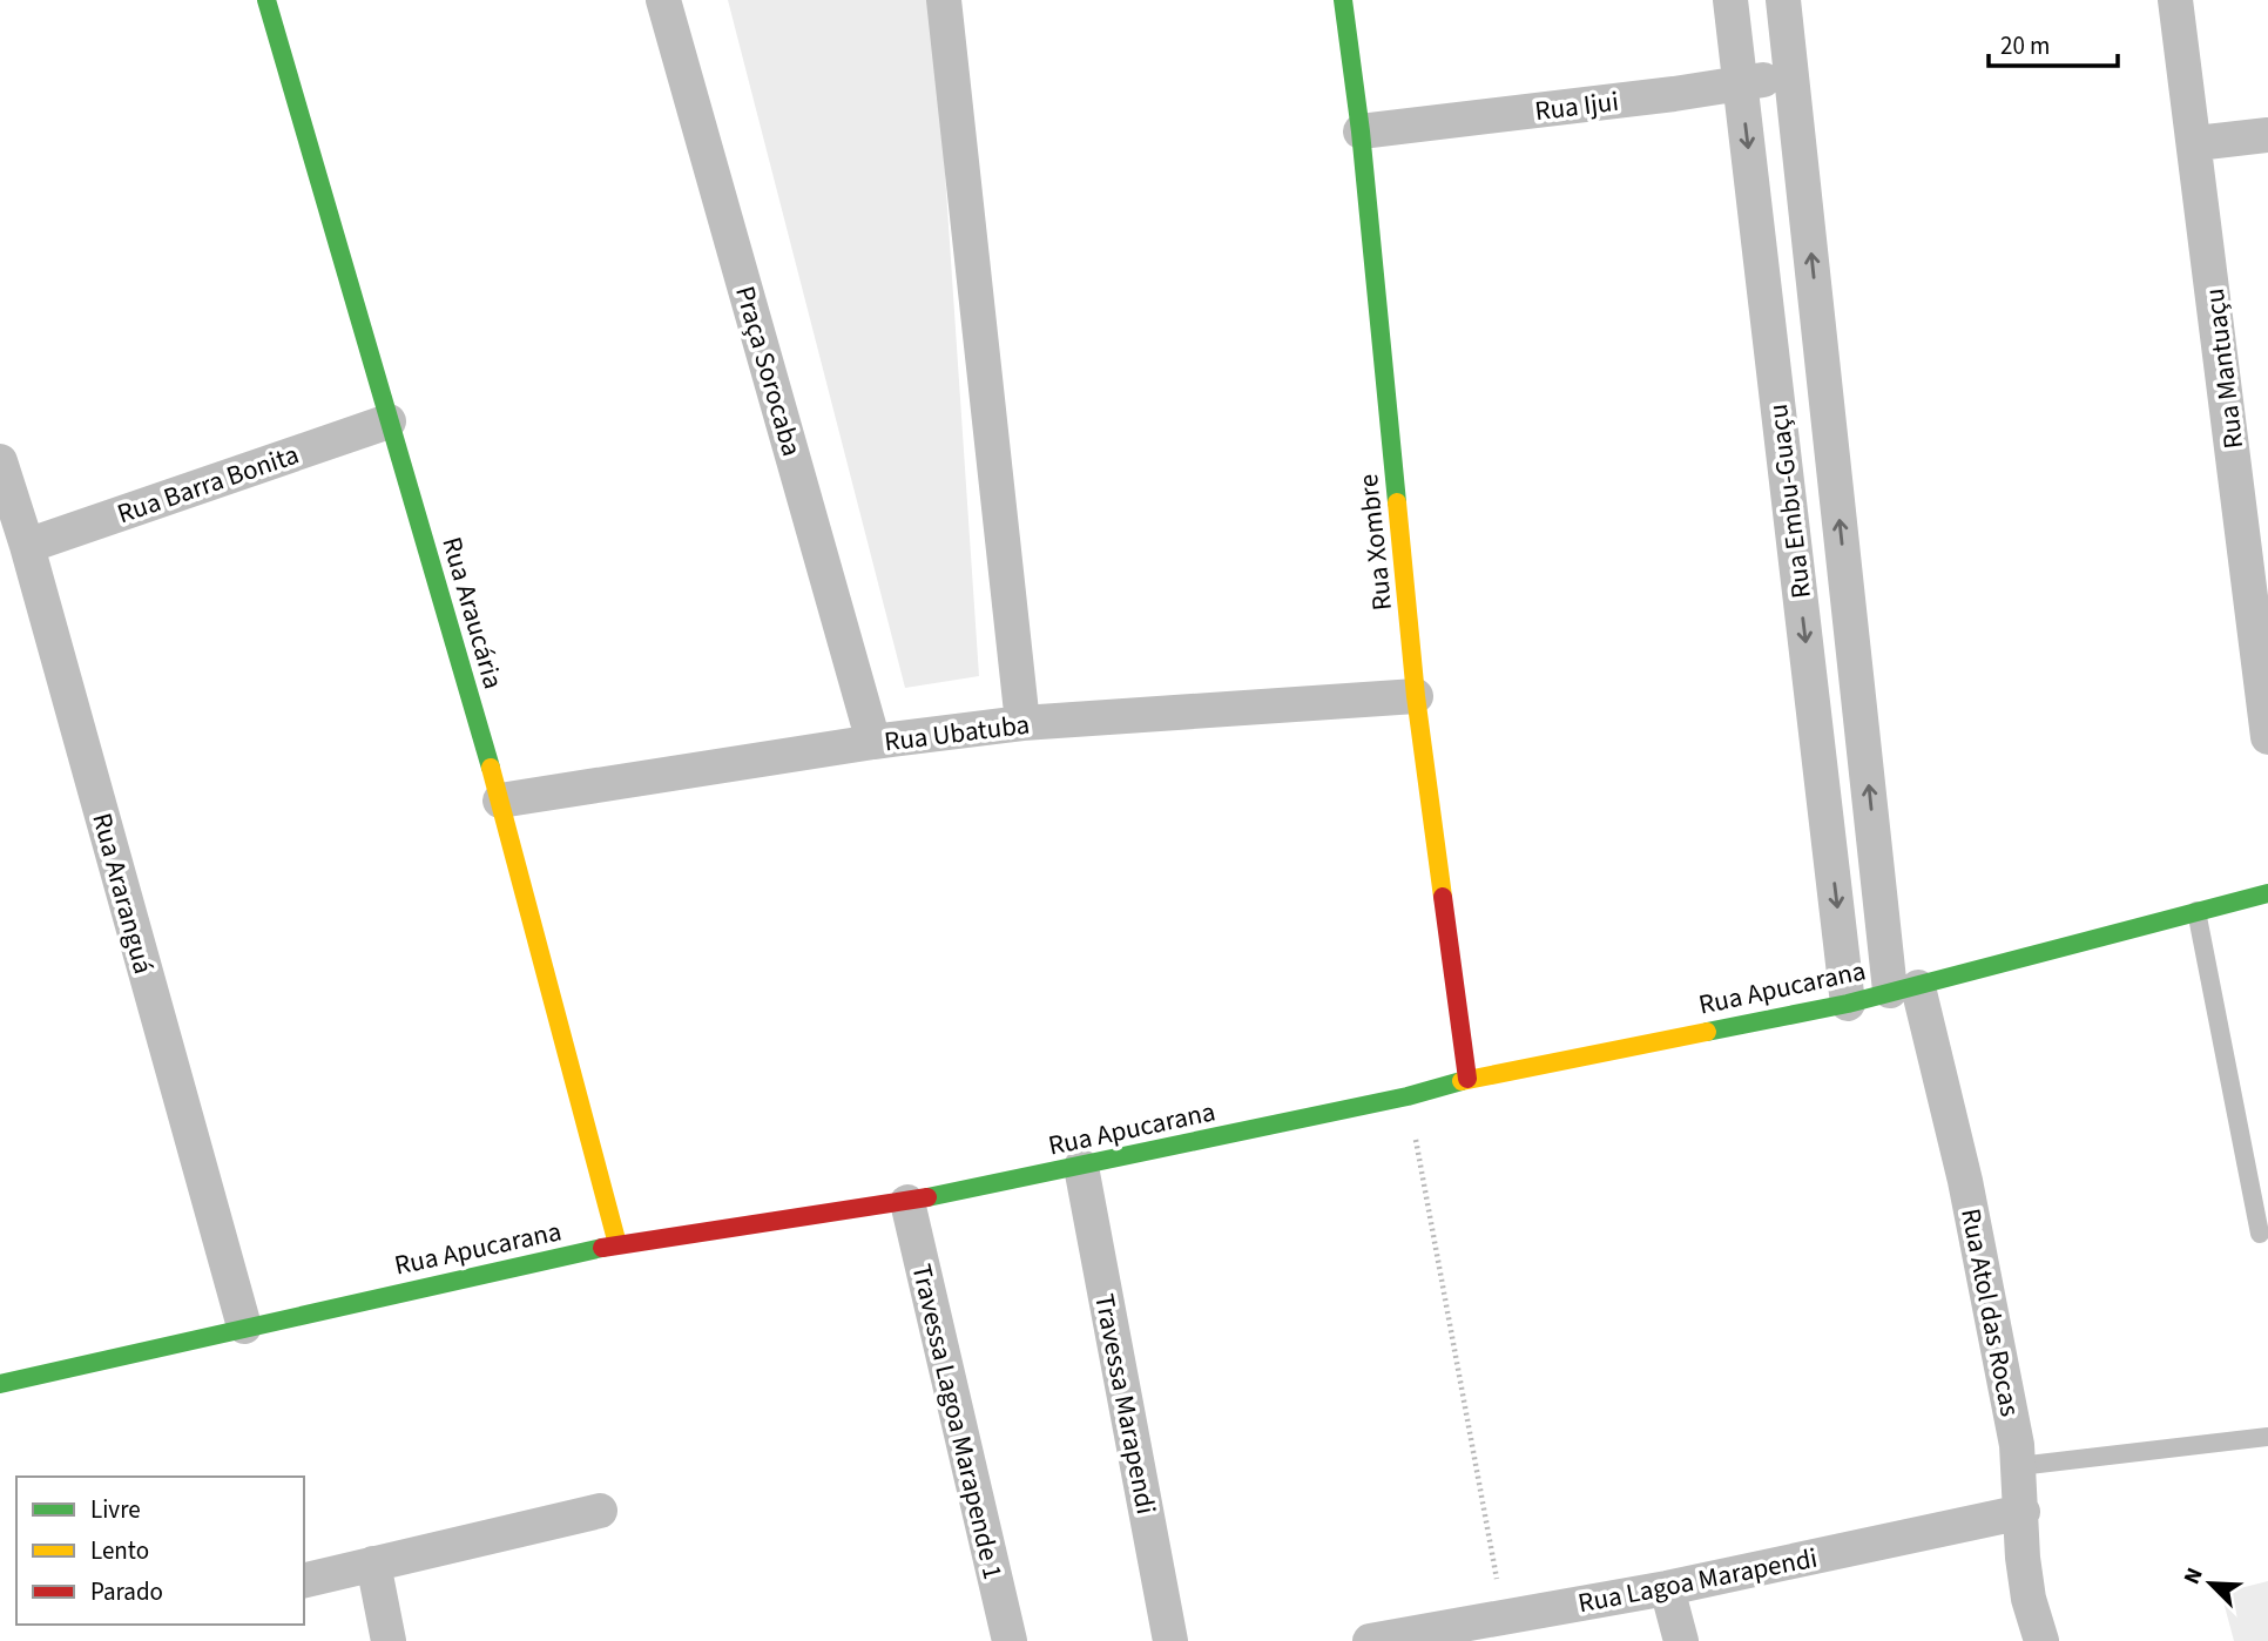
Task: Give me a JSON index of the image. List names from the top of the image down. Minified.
{"streets":{"street":["Rua Ijui","Rua Mantuaçu","Praça Sorocaba","Rua Barra Bonita","Rua Embu-Guaçu","Rua Xombre","Rua Araucária","Rua Ubatuba","Rua Araranguá","Rua Apucarana","Rua Atol das Rocas","Travessa Marapendi","Travessa Lagoa Marapende 1","Rua Lagoa Marapendi"]},"crossings":[["Rua Ijui","Rua Embu-Guaçu"],["Rua Ijui","Rua Xombre"],["Praça Sorocaba","Rua Ubatuba"],["Rua Barra Bonita","Rua Araucária"],["Rua Barra Bonita","Rua Araranguá"],["Rua Embu-Guaçu","Rua Apucarana"],["Rua Embu-Guaçu","Rua Atol das Rocas"],["Rua Xombre","Rua Ubatuba"],["Rua Xombre","Rua Apucarana"],["Rua Araucária","Rua Ubatuba"],["Rua Araucária","Rua Apucarana"],["Rua Araranguá","Rua Apucarana"],["Rua Apucarana","Rua Atol das Rocas"],["Rua Apucarana","Travessa Marapendi"],["Rua Apucarana","Travessa Lagoa Marapende 1"],["Rua Atol das Rocas","Rua Lagoa Marapendi"]],"legend":["Livre","Lento","Parado"],"scale_bar":"20 m","north":"top left"}
